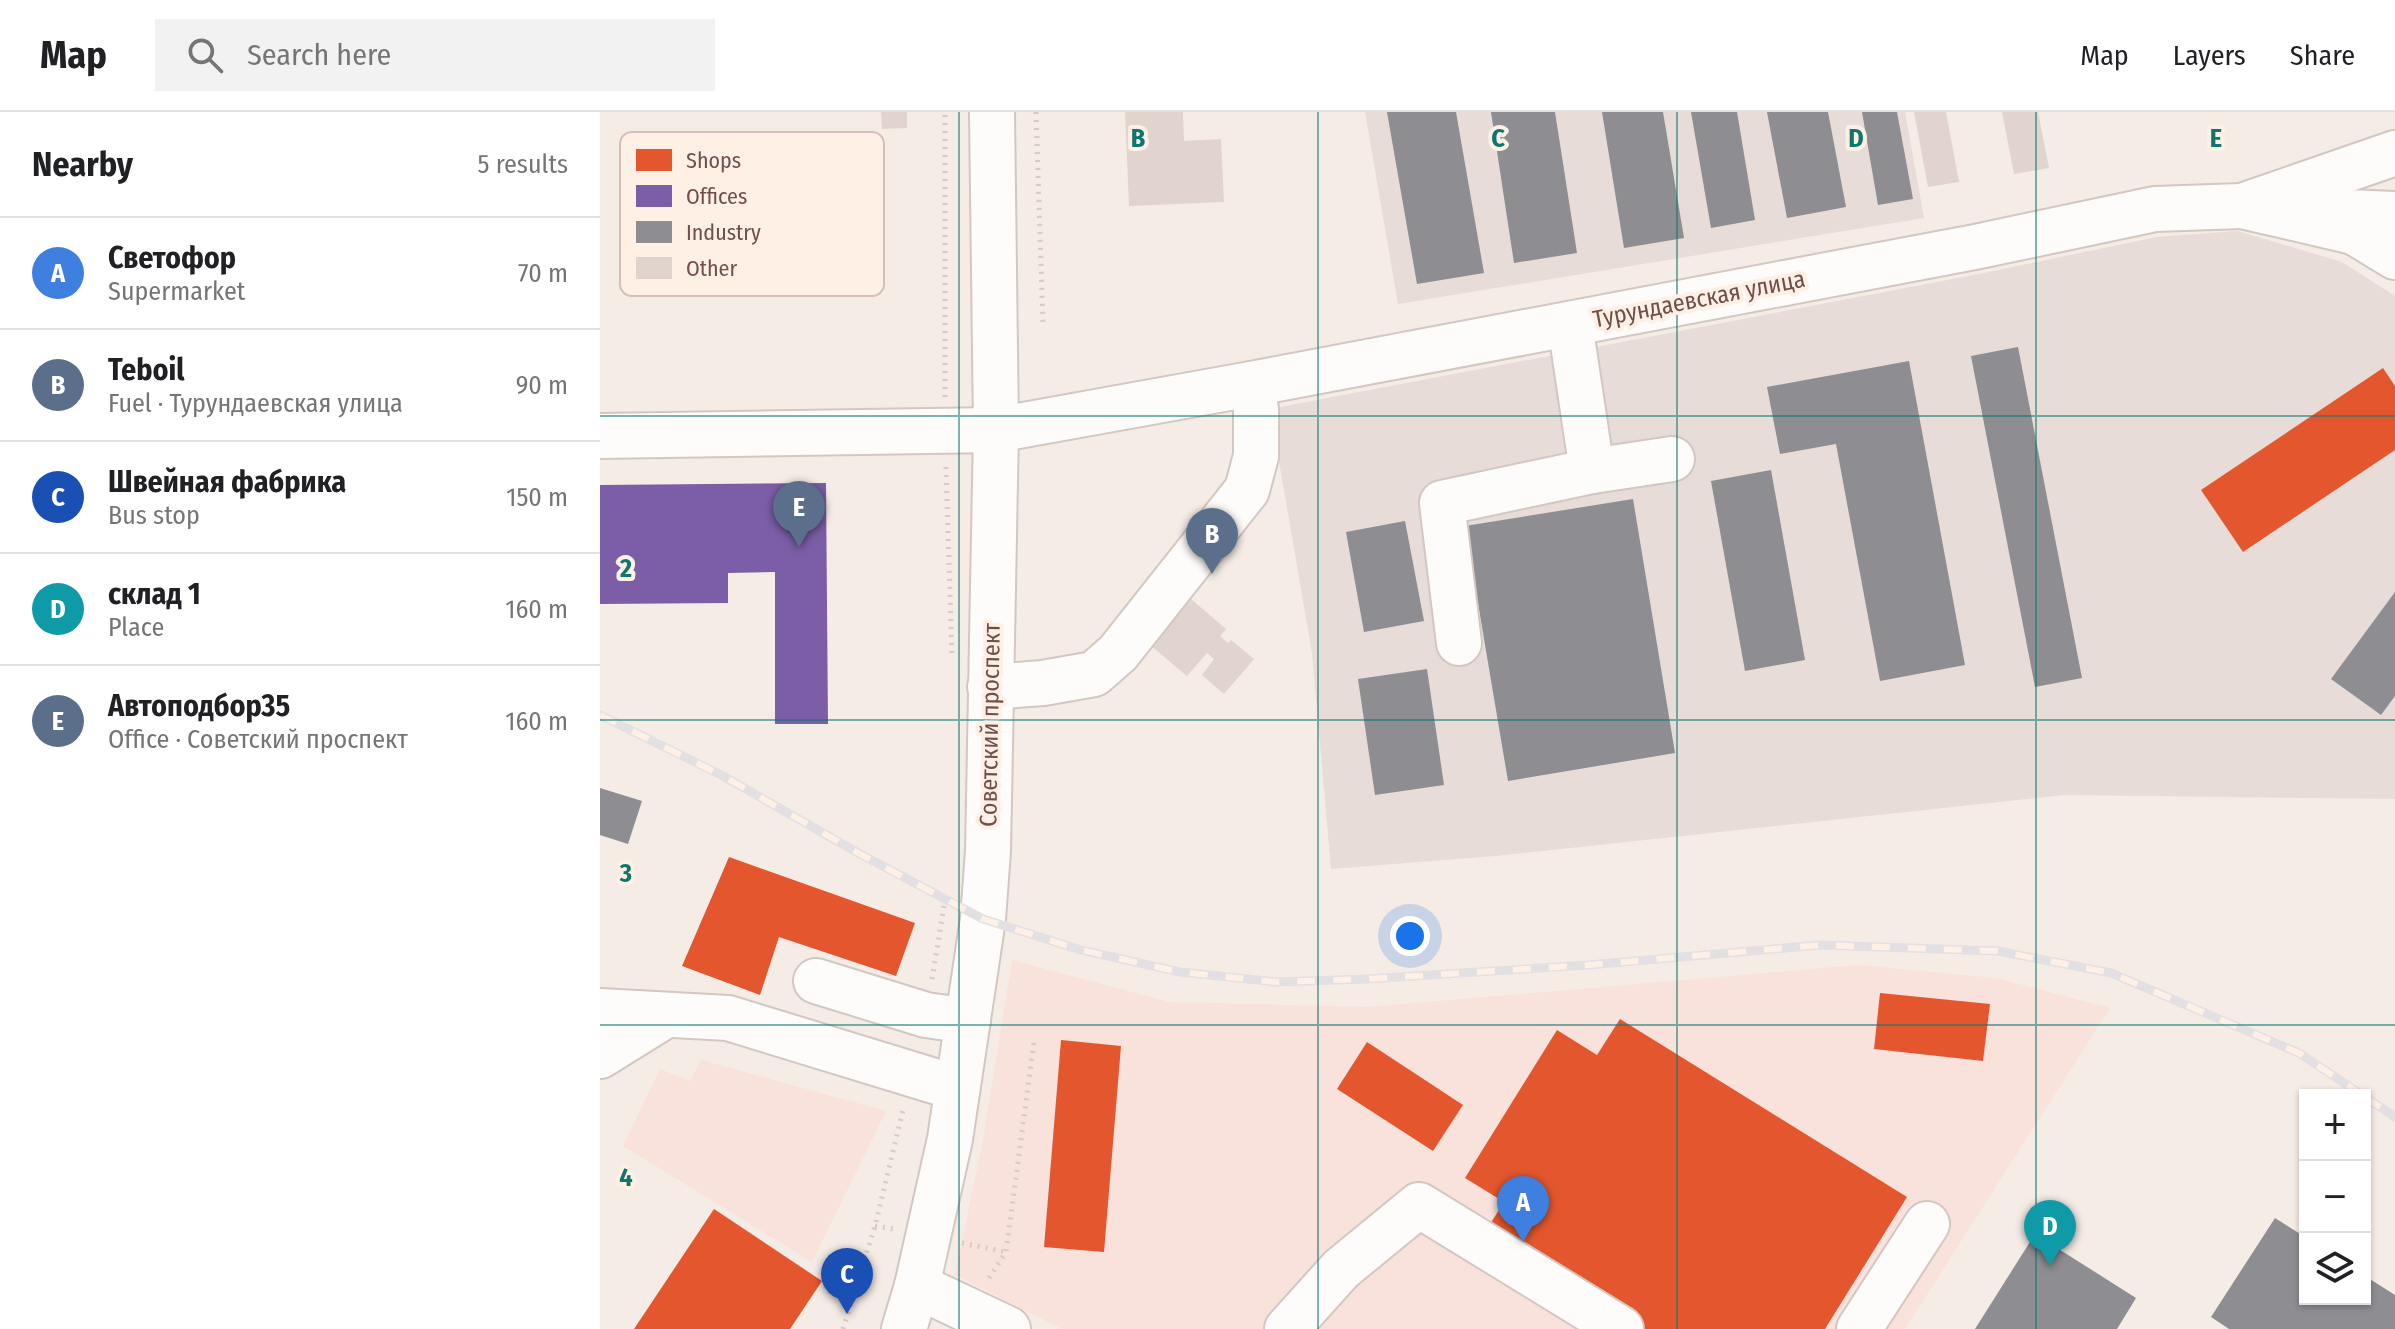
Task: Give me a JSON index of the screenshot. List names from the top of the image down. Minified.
{"streets":{"street":["Турундаевская улица","Советский проспект"]},"crossings":[["Турундаевская улица","Советский проспект"]],"legend":["Shops","Offices","Industry","Other"],"page":{"header":"Map","search":"Search here","nav":["Map","Layers","Share"],"heading":["Nearby","5 results"],"list":[{"mark":"A","name":"Светофор","note":"Supermarket","value":"70 m"},{"mark":"B","name":"Teboil","note":"Fuel · Турундаевская улица","value":"90 m"},{"mark":"C","name":"Швейная фабрика","note":"Bus stop","value":"150 m"},{"mark":"D","name":"склад 1","note":"Place","value":"160 m"},{"mark":"E","name":"Автоподбор35","note":"Office · Советский проспект","value":"160 m"}],"pins":["E","B","A","D","C"],"map_buttons":["+","−"]},"grid":{"columns":["B","C","D","E"],"rows":["2","3","4"]}}
